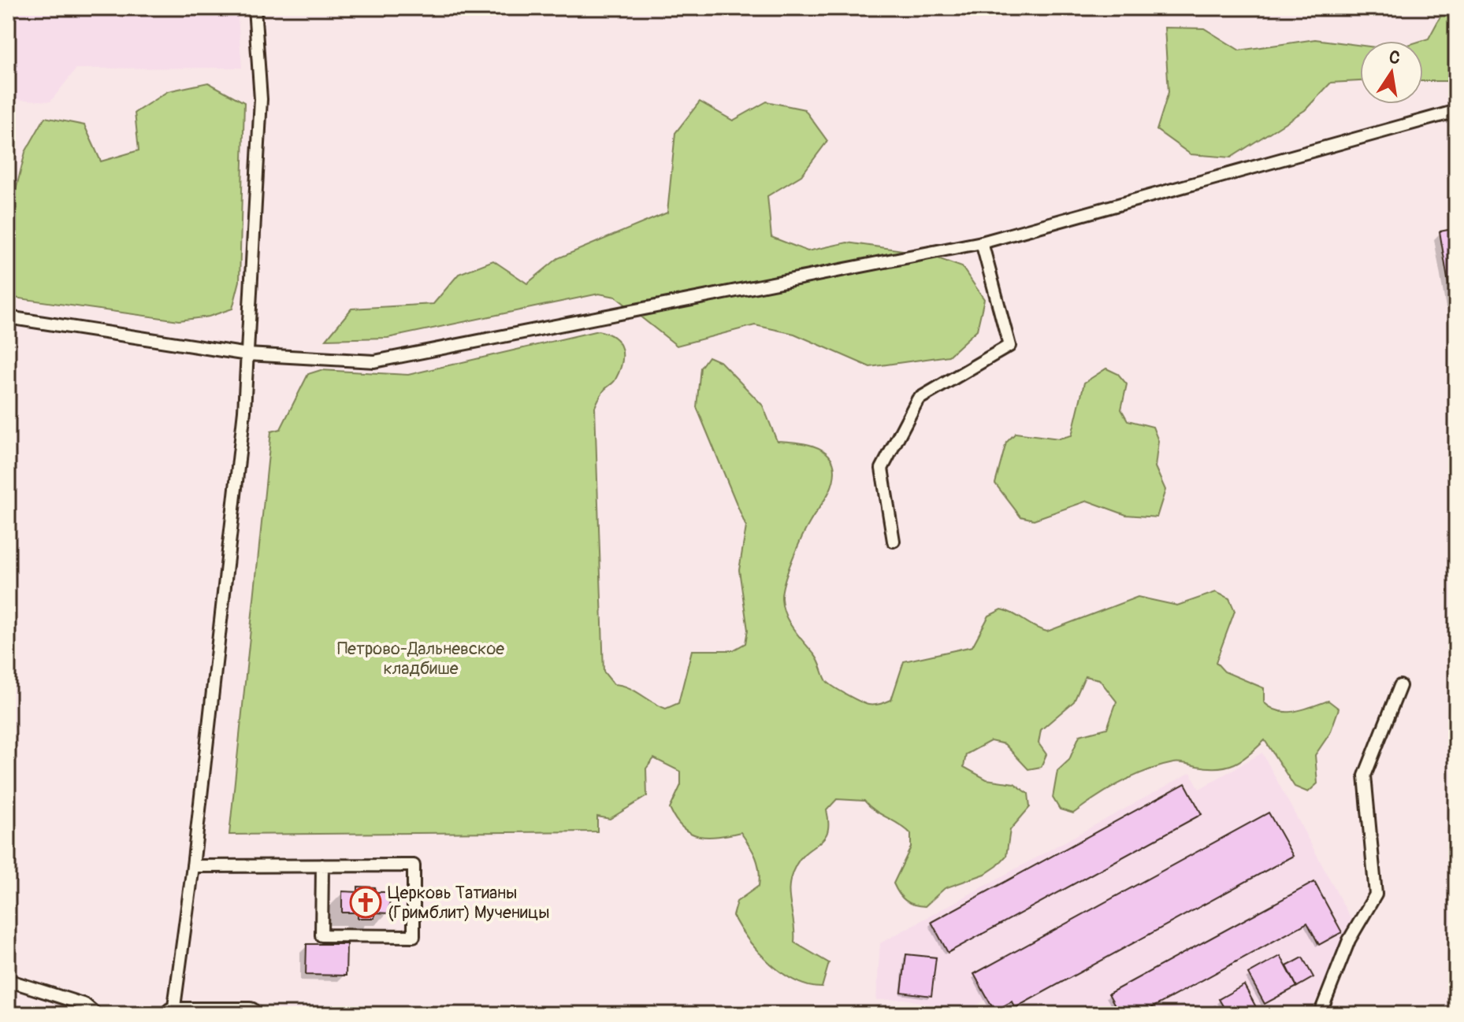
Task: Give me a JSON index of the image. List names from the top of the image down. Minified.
{"parks":["Петрово-Дальневское кладбише"],"places":{"church":["Церковь Татианы (Гримблит) Мученицы"]},"north":"top"}
